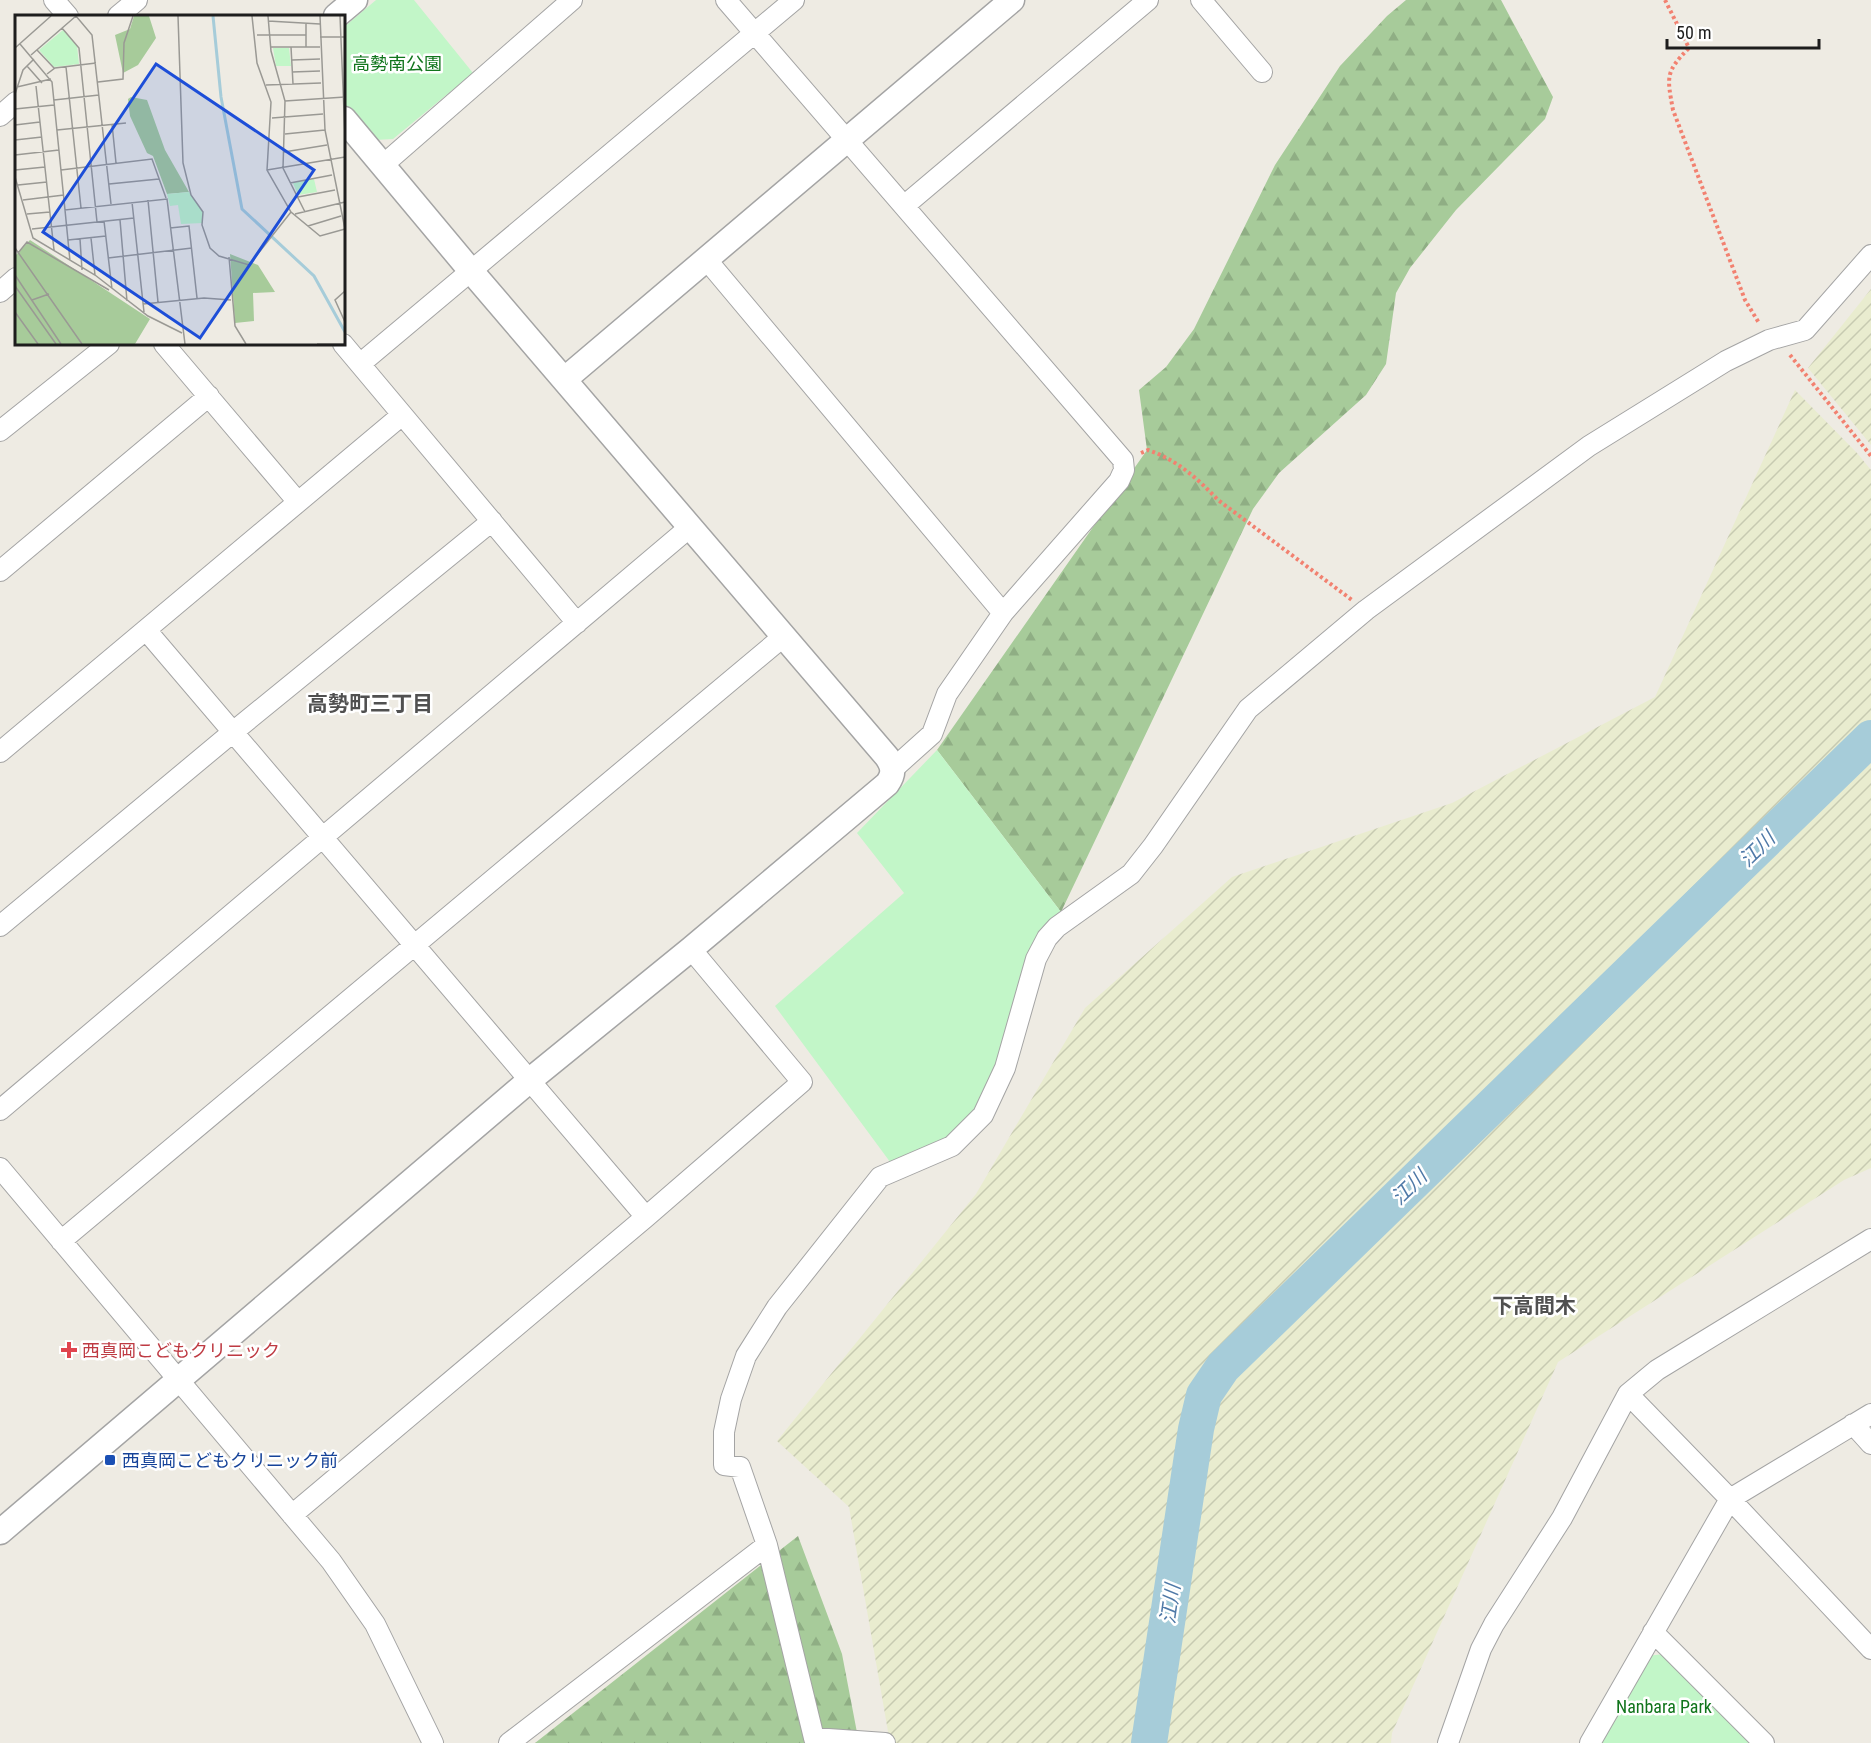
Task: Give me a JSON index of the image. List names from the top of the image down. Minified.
{"districts":["高勢町三丁目","下高間木"],"water":["江川"],"parks":["高勢南公園","Nanbara Park"],"places":{"health":["西真岡こどもクリニック"],"transit":["西真岡こどもクリニック前"]},"scale_bar":"50 m"}
